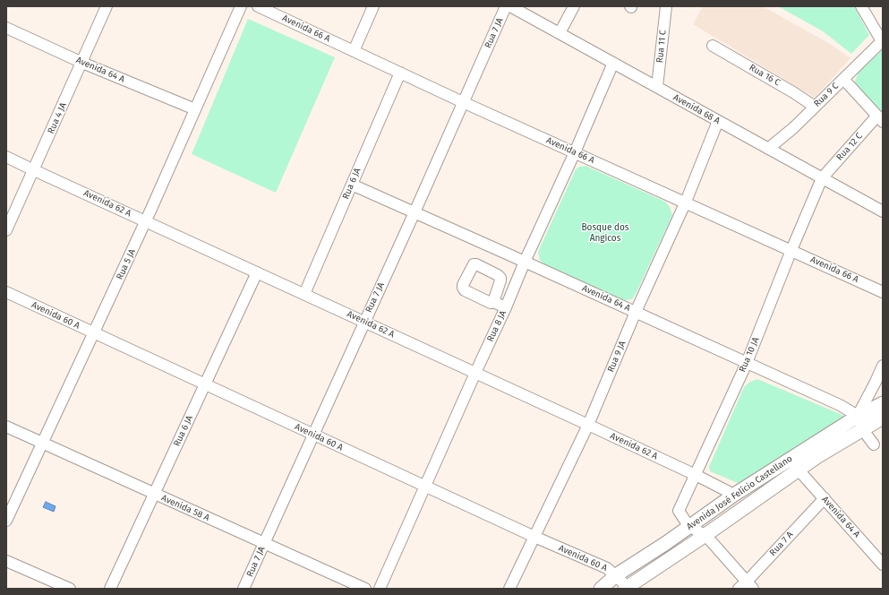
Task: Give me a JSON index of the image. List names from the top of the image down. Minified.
{"streets":{"main road":["Avenida José Felício Castellano"],"street":["Avenida 66 A","Rua 7 JA","Rua 11 C","Avenida 64 A","Rua 16 C","Rua 9 C","Avenida 68 A","Rua 4 JA","Rua 12 C","Rua 6 JA","Avenida 62 A","Rua 5 JA","Avenida 60 A","Rua 8 JA","Rua 10 JA","Rua 9 JA","Avenida 58 A","Rua 7 A"]},"crossings":[["Avenida 66 A","Rua 7 JA"],["Avenida 66 A","Rua 6 JA"],["Avenida 66 A","Rua 8 JA"],["Avenida 66 A","Rua 10 JA"],["Avenida 66 A","Rua 9 JA"],["Rua 7 JA","Avenida 64 A"],["Rua 7 JA","Avenida 62 A"],["Rua 7 JA","Avenida 60 A"],["Rua 7 JA","Avenida 58 A"],["Rua 11 C","Avenida 68 A"],["Avenida 64 A","Rua 4 JA"],["Avenida 64 A","Rua 6 JA"],["Avenida 64 A","Rua 5 JA"],["Avenida 64 A","Rua 8 JA"],["Avenida 64 A","Rua 10 JA"],["Avenida 64 A","Rua 9 JA"],["Avenida 64 A","Avenida José Felício Castellano"],["Avenida 64 A","Rua 7 A"],["Rua 16 C","Rua 9 C"],["Rua 9 C","Avenida 68 A"],["Avenida 68 A","Rua 12 C"],["Avenida 68 A","Rua 8 JA"],["Avenida 68 A","Rua 10 JA"],["Avenida 68 A","Rua 9 JA"],["Rua 4 JA","Avenida 62 A"],["Rua 12 C","Rua 10 JA"],["Rua 6 JA","Avenida 62 A"],["Rua 6 JA","Avenida 60 A"],["Rua 6 JA","Avenida 58 A"],["Avenida 62 A","Rua 5 JA"],["Avenida 62 A","Rua 8 JA"],["Avenida 62 A","Rua 10 JA"],["Avenida 62 A","Rua 9 JA"],["Avenida 62 A","Avenida José Felício Castellano"],["Rua 5 JA","Avenida 60 A"],["Rua 5 JA","Avenida 58 A"],["Avenida 60 A","Rua 8 JA"],["Avenida 60 A","Rua 9 JA"],["Avenida 60 A","Avenida José Felício Castellano"],["Rua 10 JA","Avenida José Felício Castellano"]],"parks":["Bosque dos Angicos"]}
